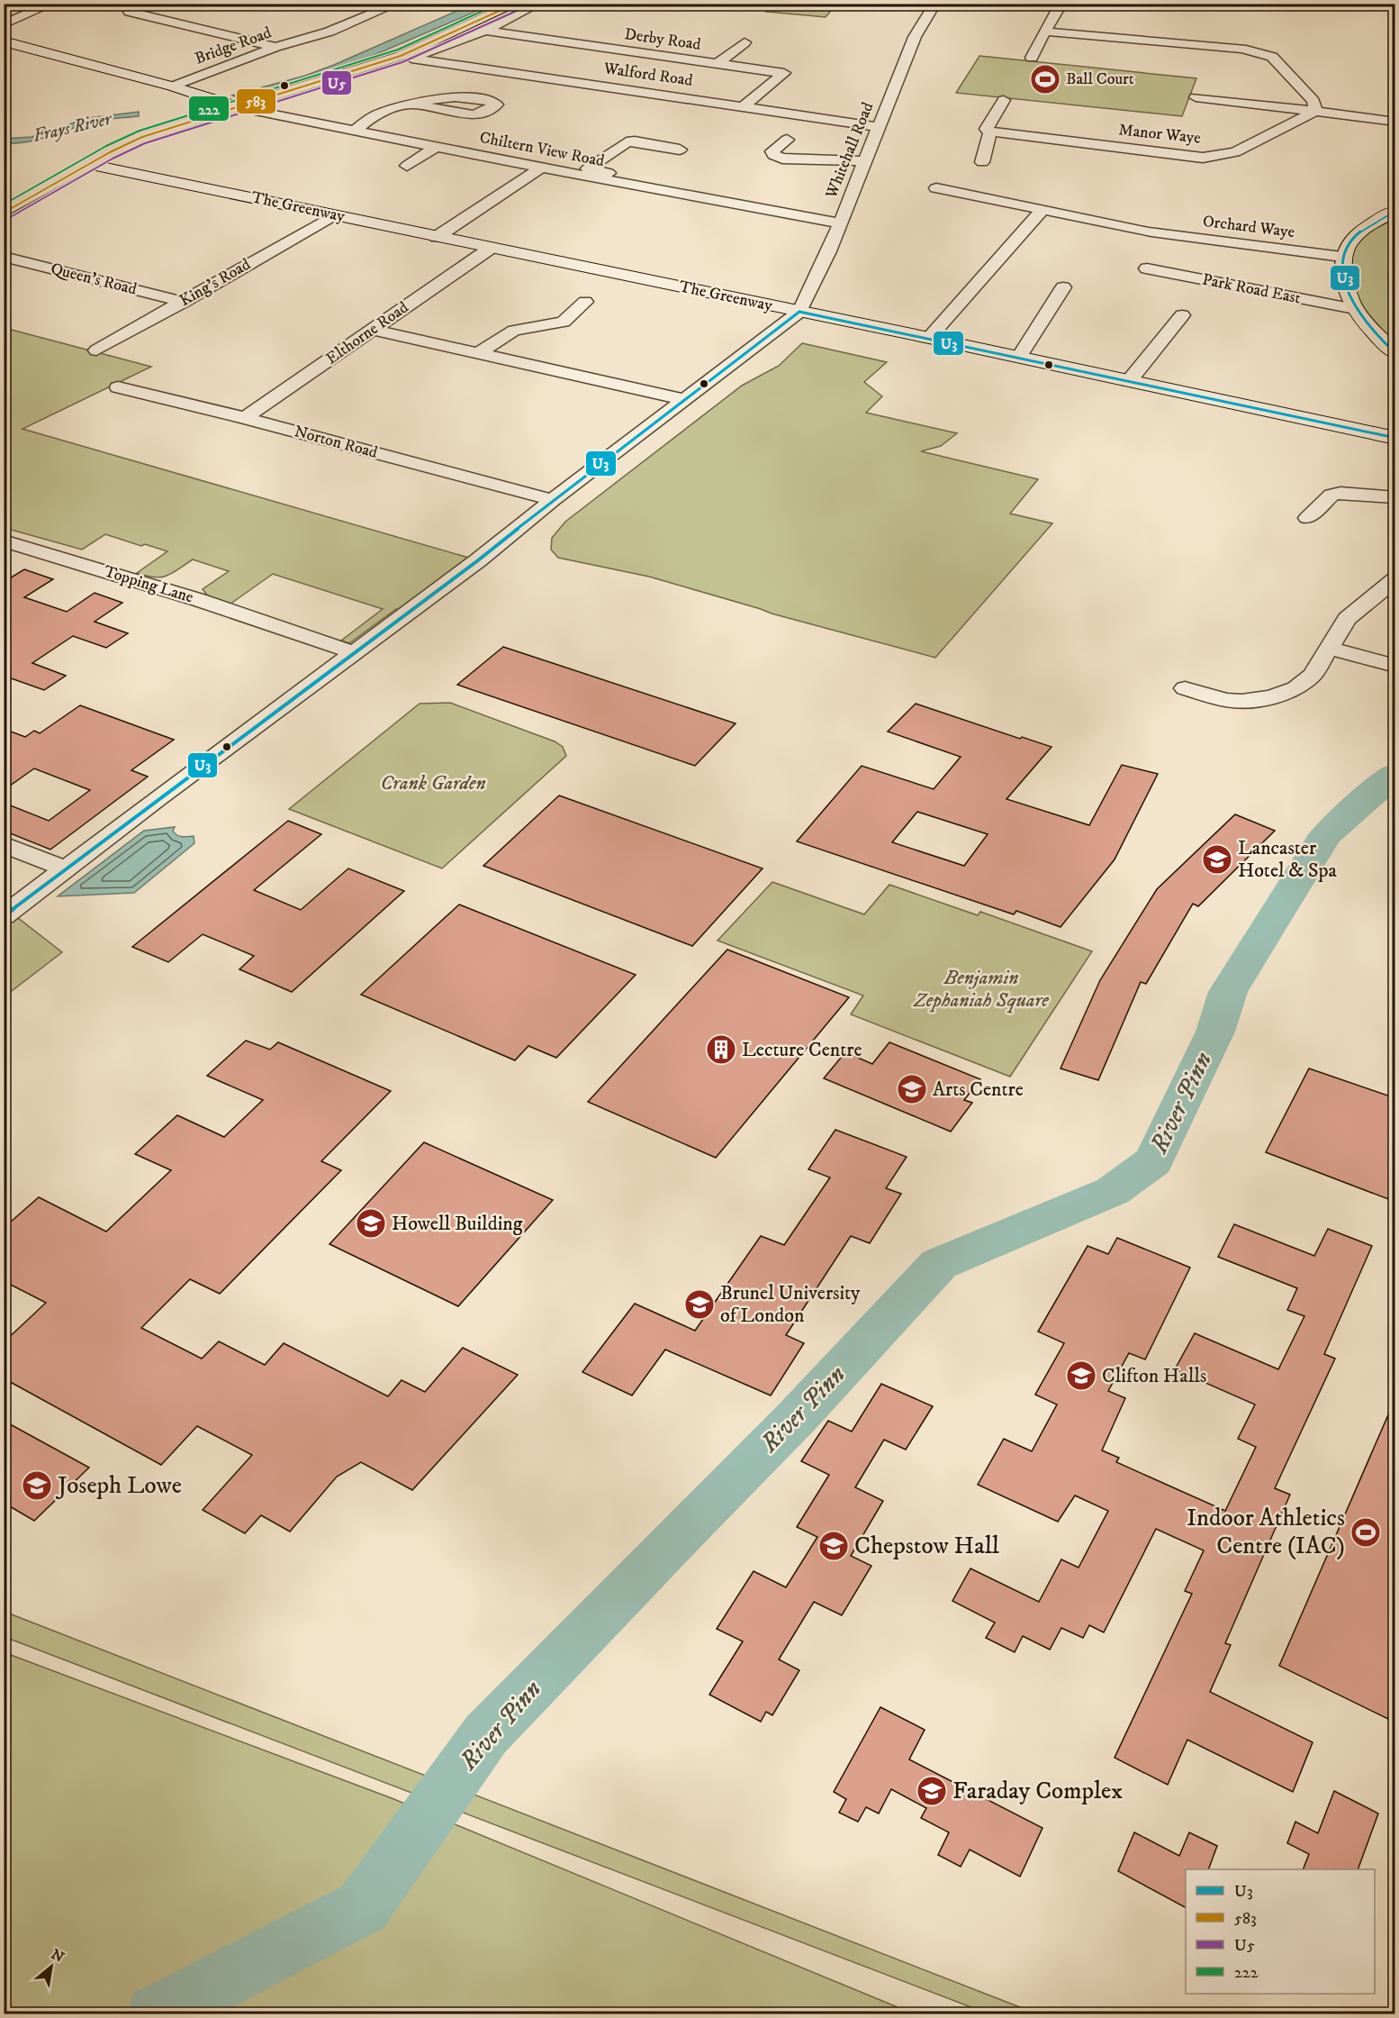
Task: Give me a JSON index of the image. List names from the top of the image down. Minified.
{"streets":{"street":["Derby Road","Bridge Road","Walford Road","Manor Waye","Chiltern View Road","Whitehall Road","The Greenway","Orchard Waye","Queen's Road","King's Road","Park Road East","Elthorne Road","Norton Road","Topping Lane"]},"crossings":[["Derby Road","Walford Road"],["Walford Road","Whitehall Road"],["Chiltern View Road","Whitehall Road"],["Whitehall Road","The Greenway"],["The Greenway","King's Road"],["The Greenway","Elthorne Road"],["Queen's Road","King's Road"],["Elthorne Road","Norton Road"]],"water":["Frays River","River Pinn"],"parks":["Crank Garden","Benjamin Zephaniah Square"],"places":{"sports":["Ball Court","Indoor Athletics Centre (IAC)"],"school or university":["Lancaster Hotel & Spa","Arts Centre","Howell Building","Brunel University of London","Clifton Halls","Joseph Lowe","Chepstow Hall","Faraday Complex"],"building":["Lecture Centre"]},"lines":["transit line 583","transit line 222","transit line U5","transit line U3"],"legend":["U3","583","U5","222"],"north":"top right"}
